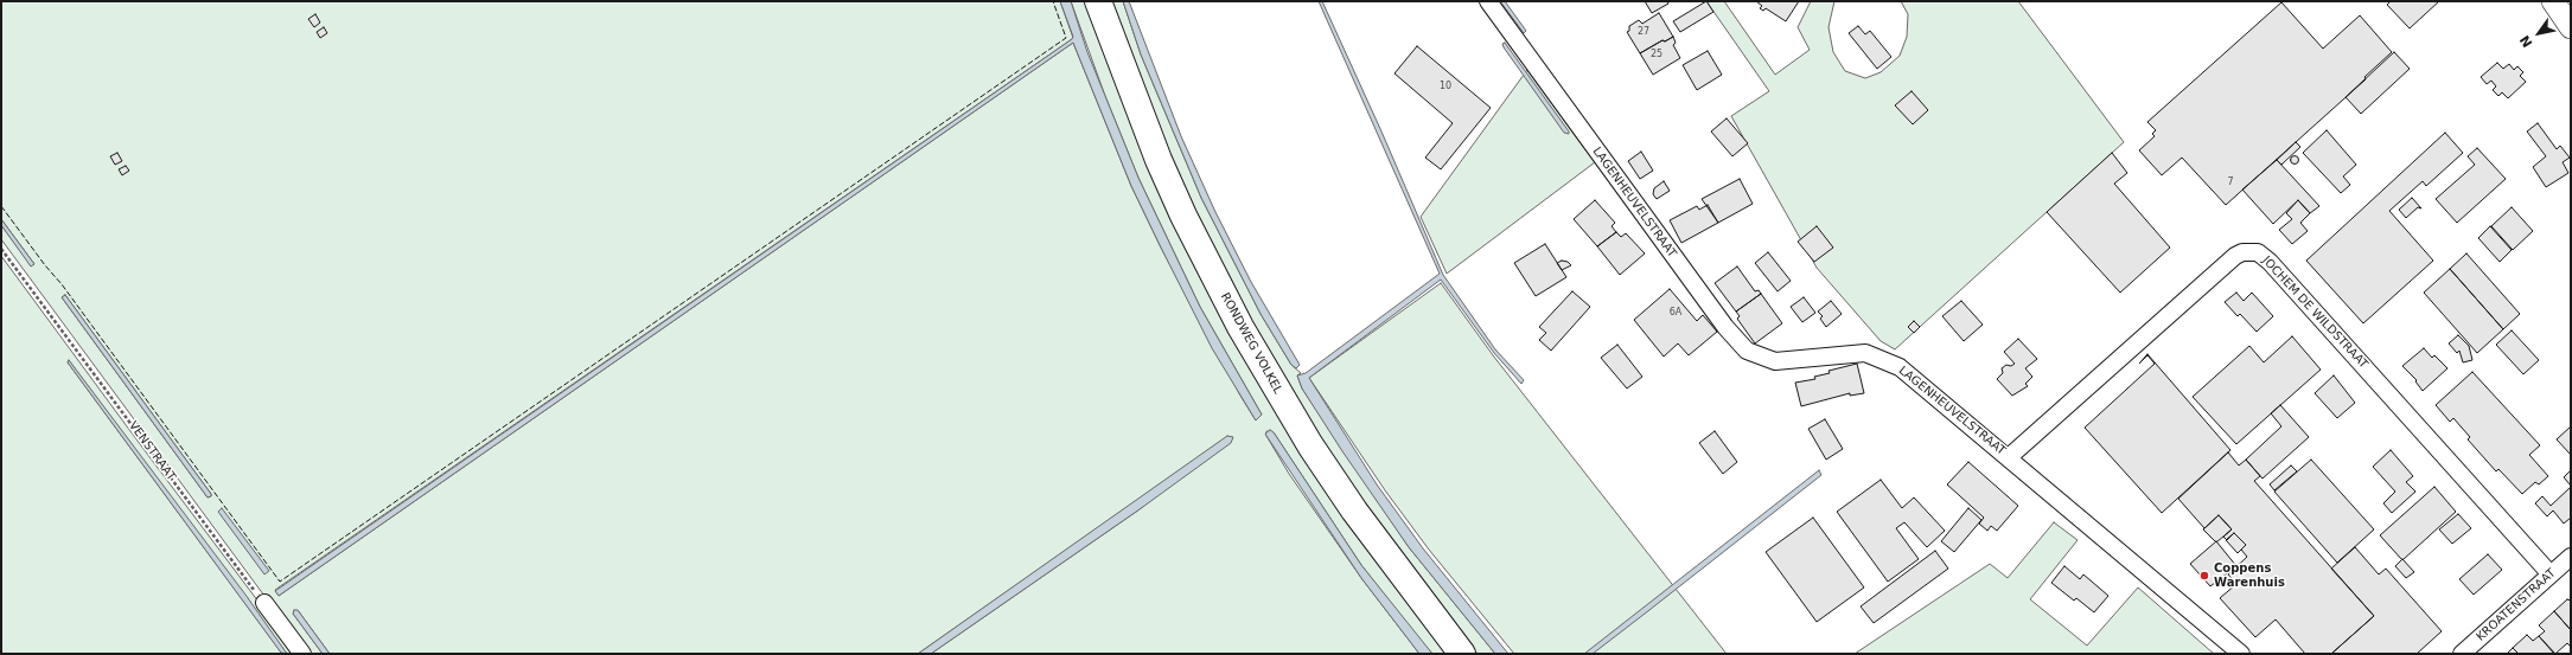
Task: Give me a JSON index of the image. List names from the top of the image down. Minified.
{"streets":{"main road":["RONDWEG VOLKEL"],"street":["LAGENHEUVELSTRAAT","JOCHEM DE WILDSTRAAT","KROATENSTRAAT"],"path":["VENSTRAAT"]},"crossings":[["LAGENHEUVELSTRAAT","JOCHEM DE WILDSTRAAT"],["JOCHEM DE WILDSTRAAT","KROATENSTRAAT"]],"places":["Coppens Warenhuis"],"house_numbers":["27","25","10","7","6A"],"north":"bottom left"}
